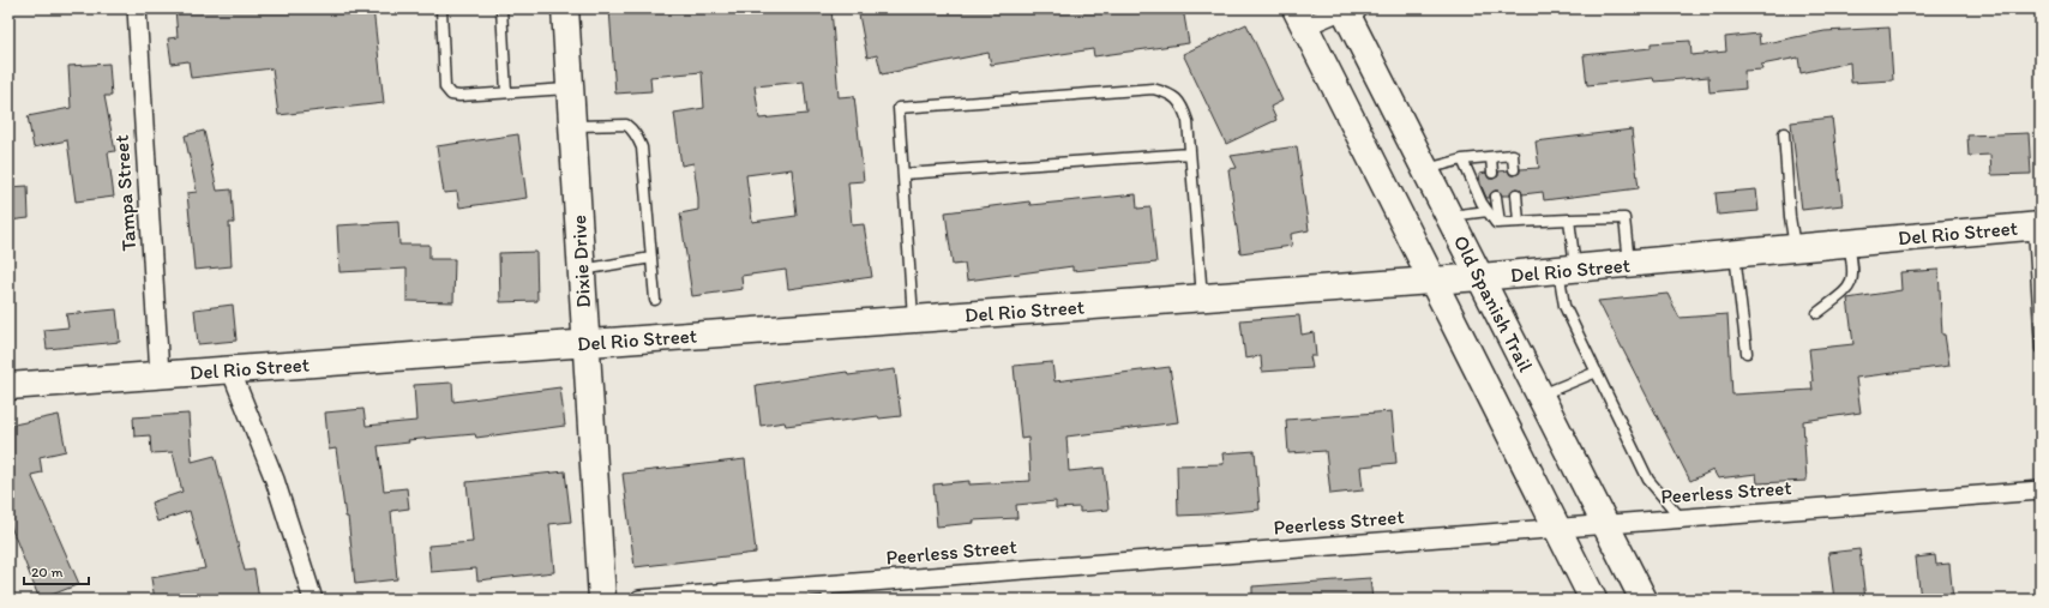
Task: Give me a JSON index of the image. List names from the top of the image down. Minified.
{"streets":{"street":["Tampa Street","Del Rio Street","Dixie Drive","Old Spanish Trail","Peerless Street"]},"crossings":[["Tampa Street","Del Rio Street"],["Del Rio Street","Dixie Drive"],["Del Rio Street","Old Spanish Trail"],["Old Spanish Trail","Peerless Street"]],"scale_bar":"20 m"}
